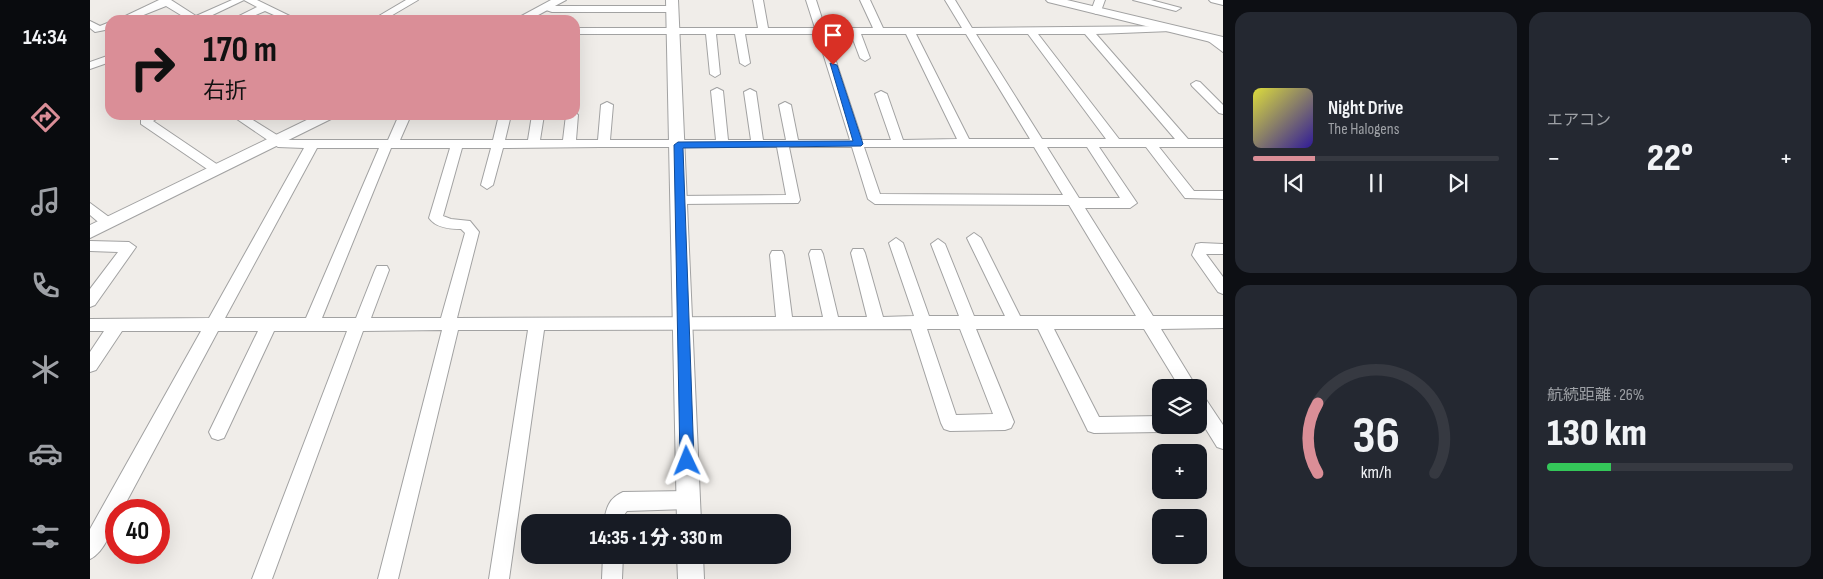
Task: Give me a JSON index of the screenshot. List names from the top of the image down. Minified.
{"page":{"tabs":"14:34","tile":["エアコン",["航続距離 · 26%","130 km"]],"turn":["170 m","右折"],"song":["Night Drive","The Halogens"],"heat":["−","22°","+"],"map_buttons":["+","−"],"limit":"40","trip":"14:35 · 1 分 · 330 m","gauge":["36","km/h"]}}
